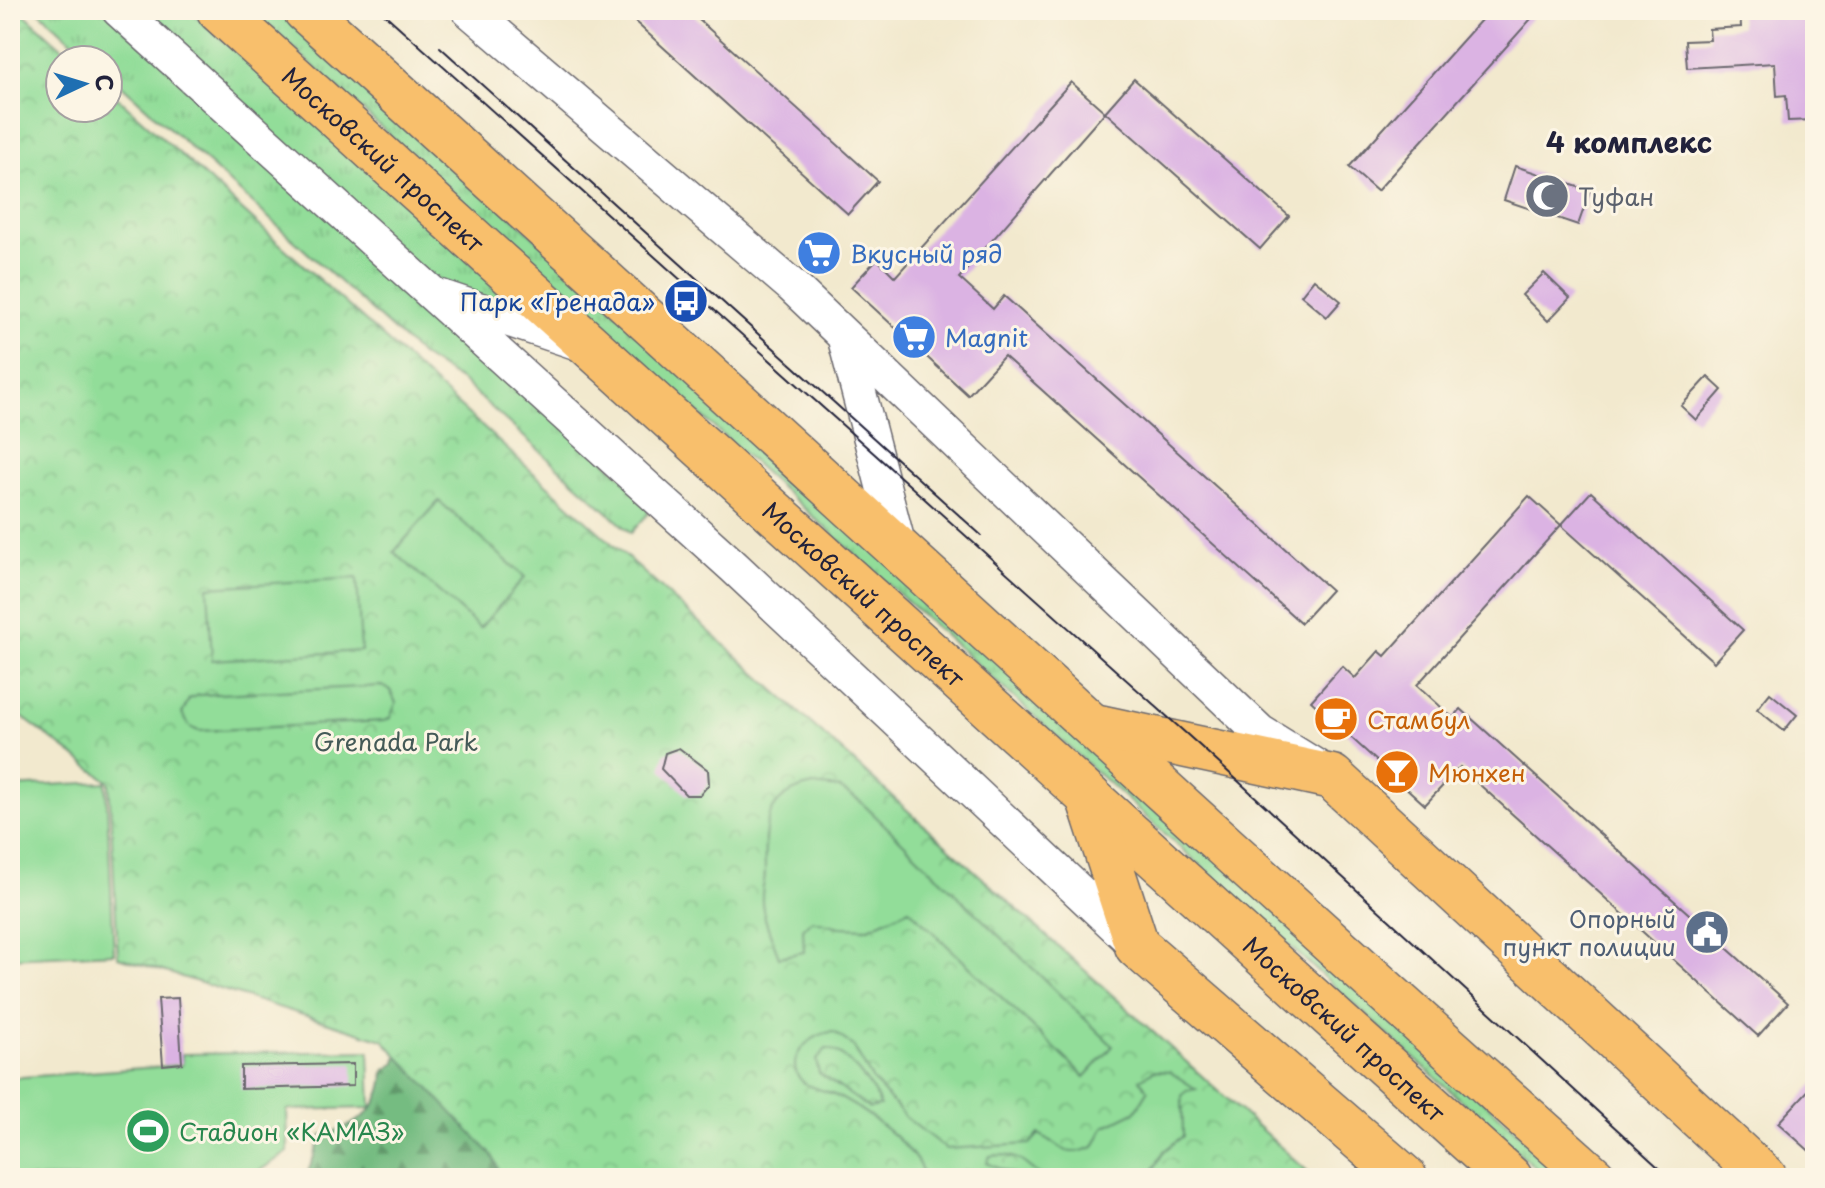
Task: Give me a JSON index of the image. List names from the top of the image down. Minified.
{"streets":{"main road":["Московский проспект"]},"districts":["4 комплекс"],"parks":["Grenada Park"],"places":{"mosque":["Туфан"],"supermarket":["Вкусный ряд","Magnit"],"bus stop":["Парк «Гренада»"],"cafe":["Стамбул"],"bar":["Мюнхен"],"public building":["Опорный пункт полиции"],"sports":["Стадион «КАМАЗ»"]},"north":"right"}
